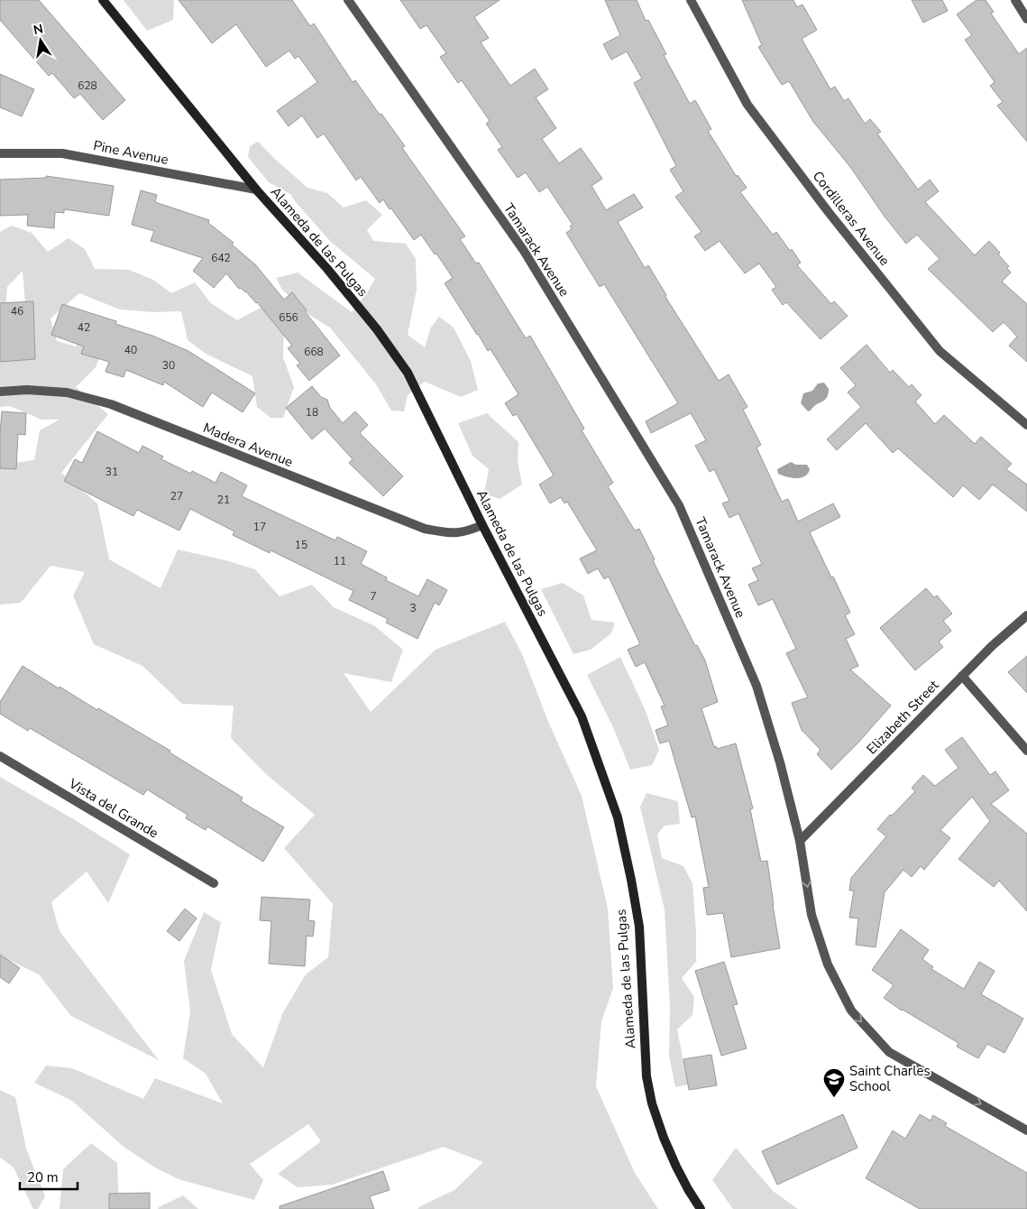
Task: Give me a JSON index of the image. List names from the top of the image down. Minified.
{"streets":{"main road":["Alameda de las Pulgas"],"street":["Pine Avenue","Cordilleras Avenue","Tamarack Avenue","Madera Avenue","Elizabeth Street","Vista del Grande"]},"crossings":[["Pine Avenue","Alameda de las Pulgas"],["Alameda de las Pulgas","Madera Avenue"],["Tamarack Avenue","Elizabeth Street"]],"places":{"school or university":["Saint Charles School"]},"house_numbers":["628","642","46","656","42","40","668","30","18","31","27","21","17","15","11","7","3"],"scale_bar":"20 m","north":"top"}
